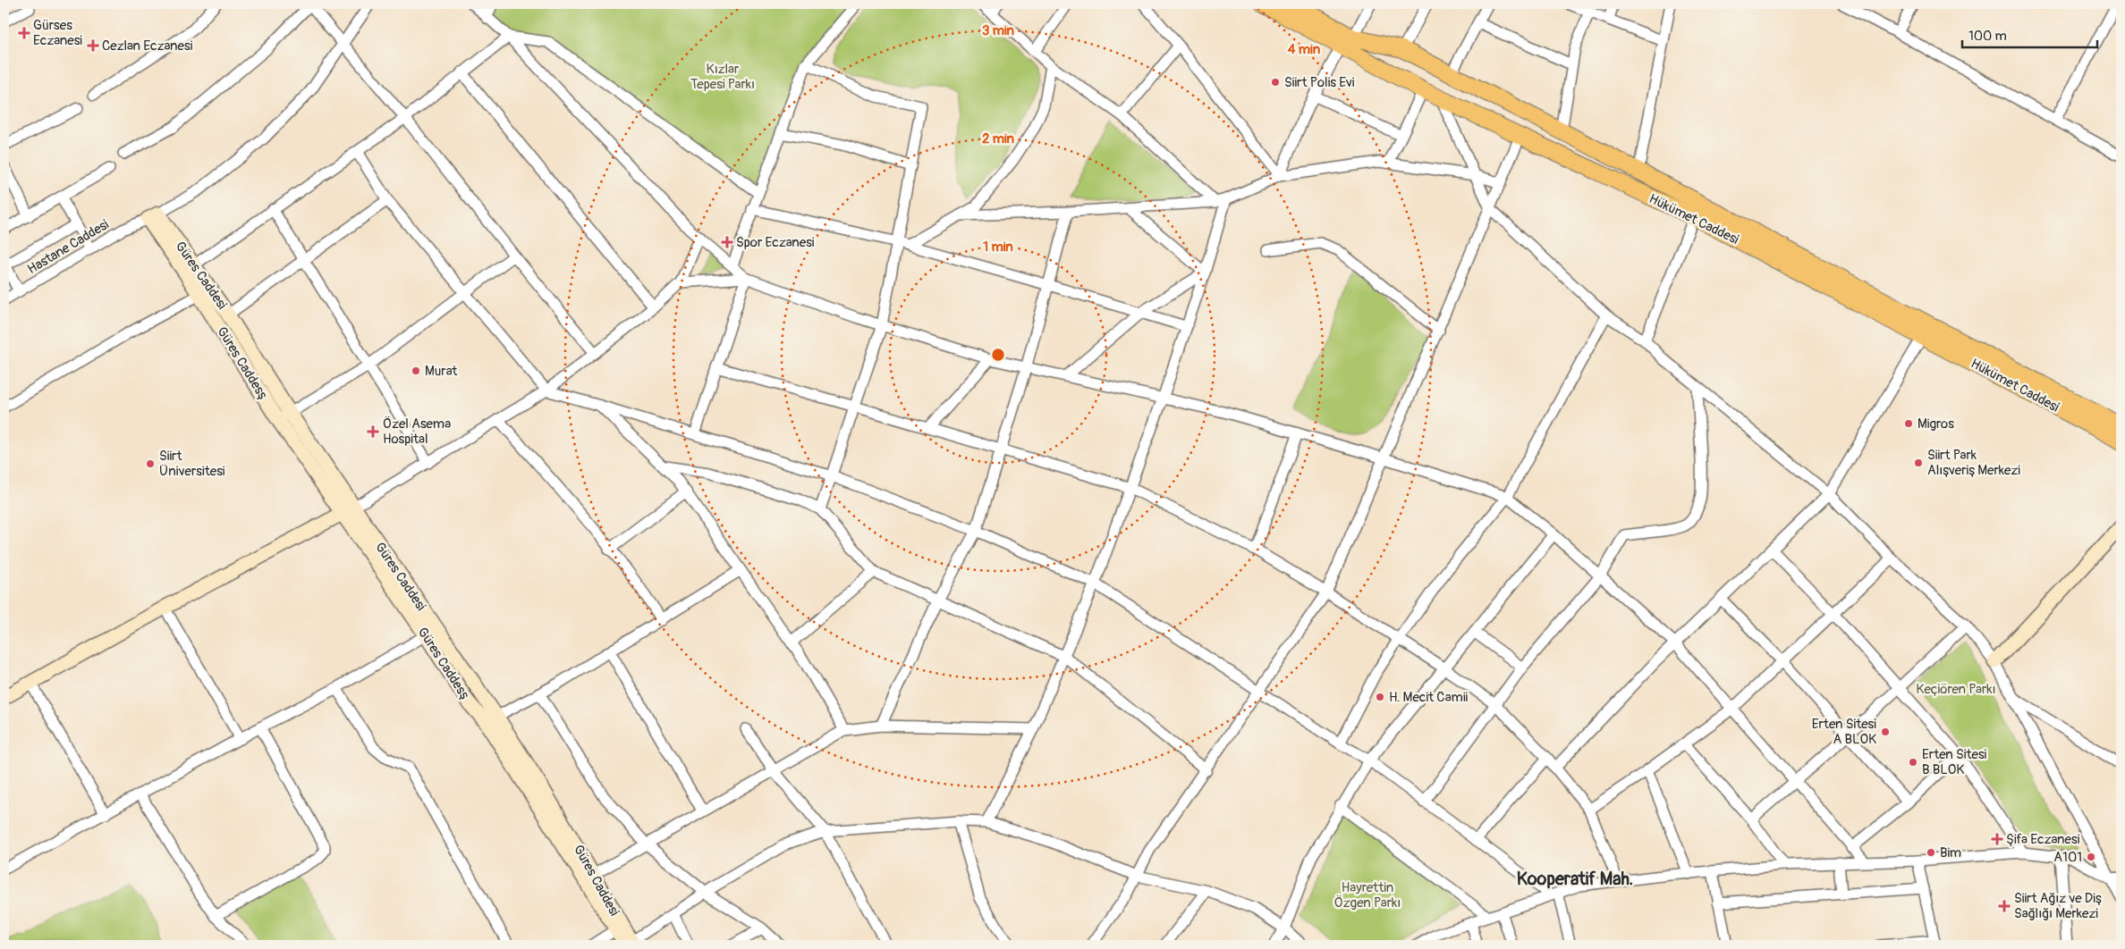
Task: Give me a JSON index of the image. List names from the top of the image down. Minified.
{"streets":{"main road":["Hükümet Caddesi"],"street":["Hastane Caddesi","Güres Caddesi","Güres Caddesş"]},"crossings":[["Güres Caddesi","Güres Caddesş"]],"districts":["Kooperatif Mah."],"parks":["Kızlar Tepesi Parkı","Keçiören Parkı","Hayrettin Özgen Parkı"],"places":{"health":["Gürses Eczanesi","Cezlan Eczanesi","Spor Eczanesi","Özel Asema Hospital","Şifa Eczanesi","Siirt Ağız ve Diş Sağlığı Merkezi"],"other":["Siirt Polis Evi","Murat","Migros","Siirt Park Alışveriş Merkezi","Siirt Üniversitesi","H. Mecit Camii","Erten Sitesi A BLOK","Erten Sitesi B BLOK","Bim","A101"]},"scale_bar":"100 m","rings":["3 min","4 min","2 min","1 min"]}
